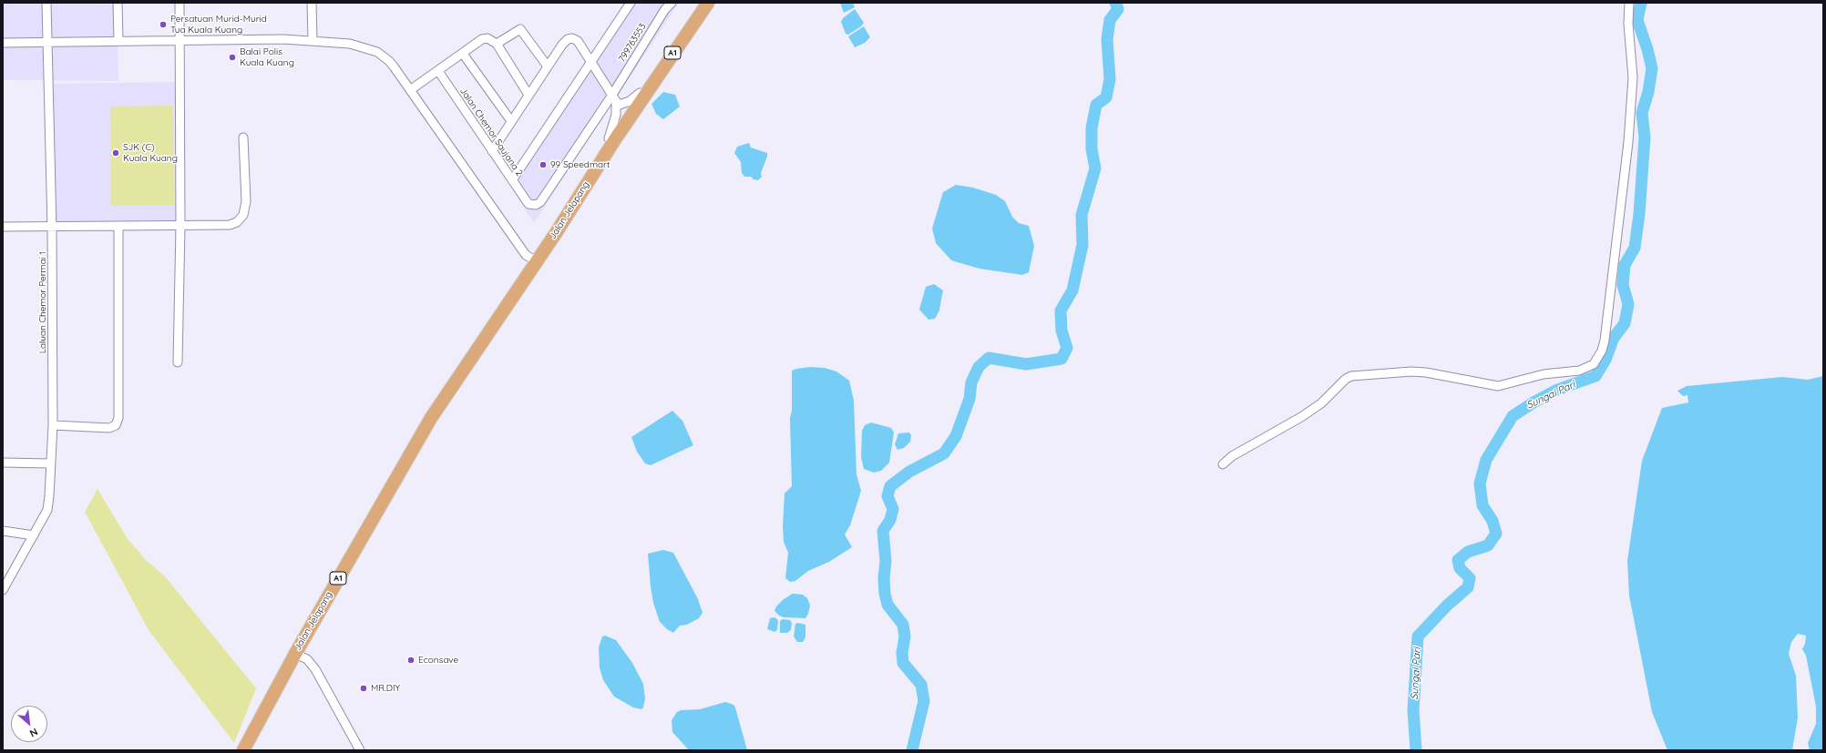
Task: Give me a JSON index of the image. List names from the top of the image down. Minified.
{"streets":{"main road":["A1","Jalan Jelapang"],"street":["799763553","Jalan Chemor Saujana 2","Laluan Chemor Permai 1"]},"crossings":[["799763553","Jalan Chemor Saujana 2"]],"water":["Sungai Pari"],"places":["Persatuan Murid-Murid Tua Kuala Kuang","Balai Polis Kuala Kuang","SJK (C) Kuala Kuang","99 Speedmart","Econsave","MR.DIY"],"north":"bottom right"}
